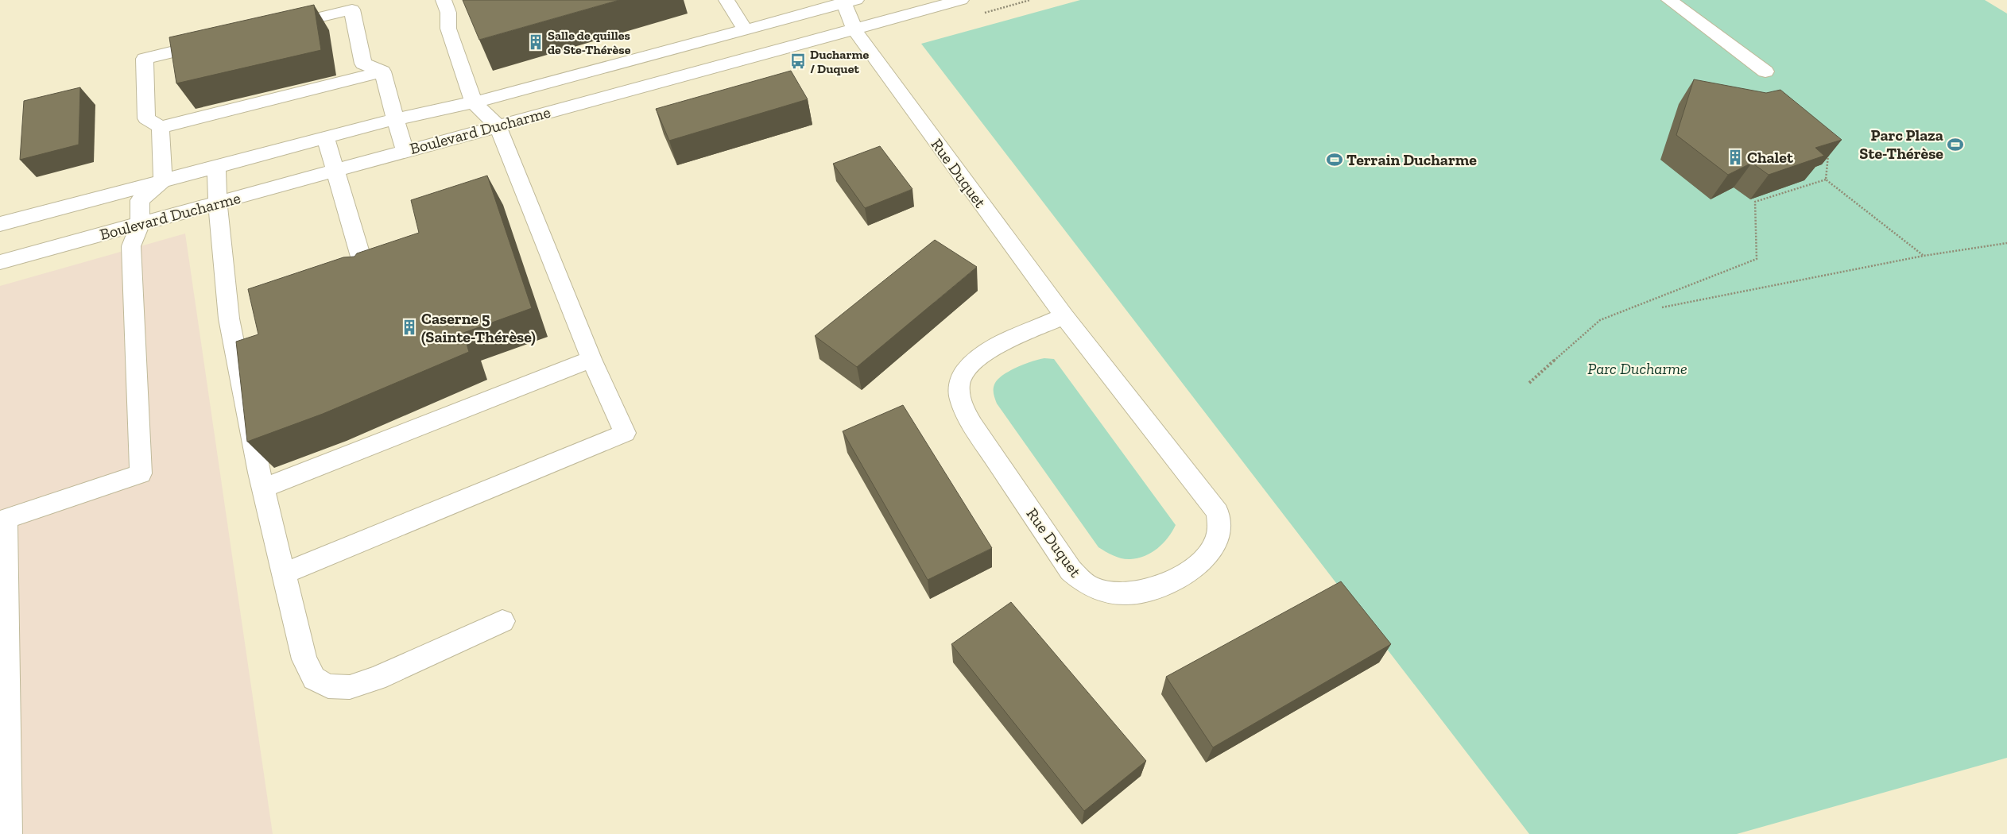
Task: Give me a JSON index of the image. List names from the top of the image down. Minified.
{"streets":{"street":["Boulevard Ducharme","Rue Duquet"]},"crossings":[["Boulevard Ducharme","Rue Duquet"]],"parks":["Parc Ducharme"],"places":{"building":["Salle de quilles de Ste-Thérèse","Chalet","Caserne 5 (Sainte-Thérèse)"],"bus stop":["Ducharme / Duquet"],"sports":["Parc Plaza Ste-Thérèse","Terrain Ducharme"]}}
